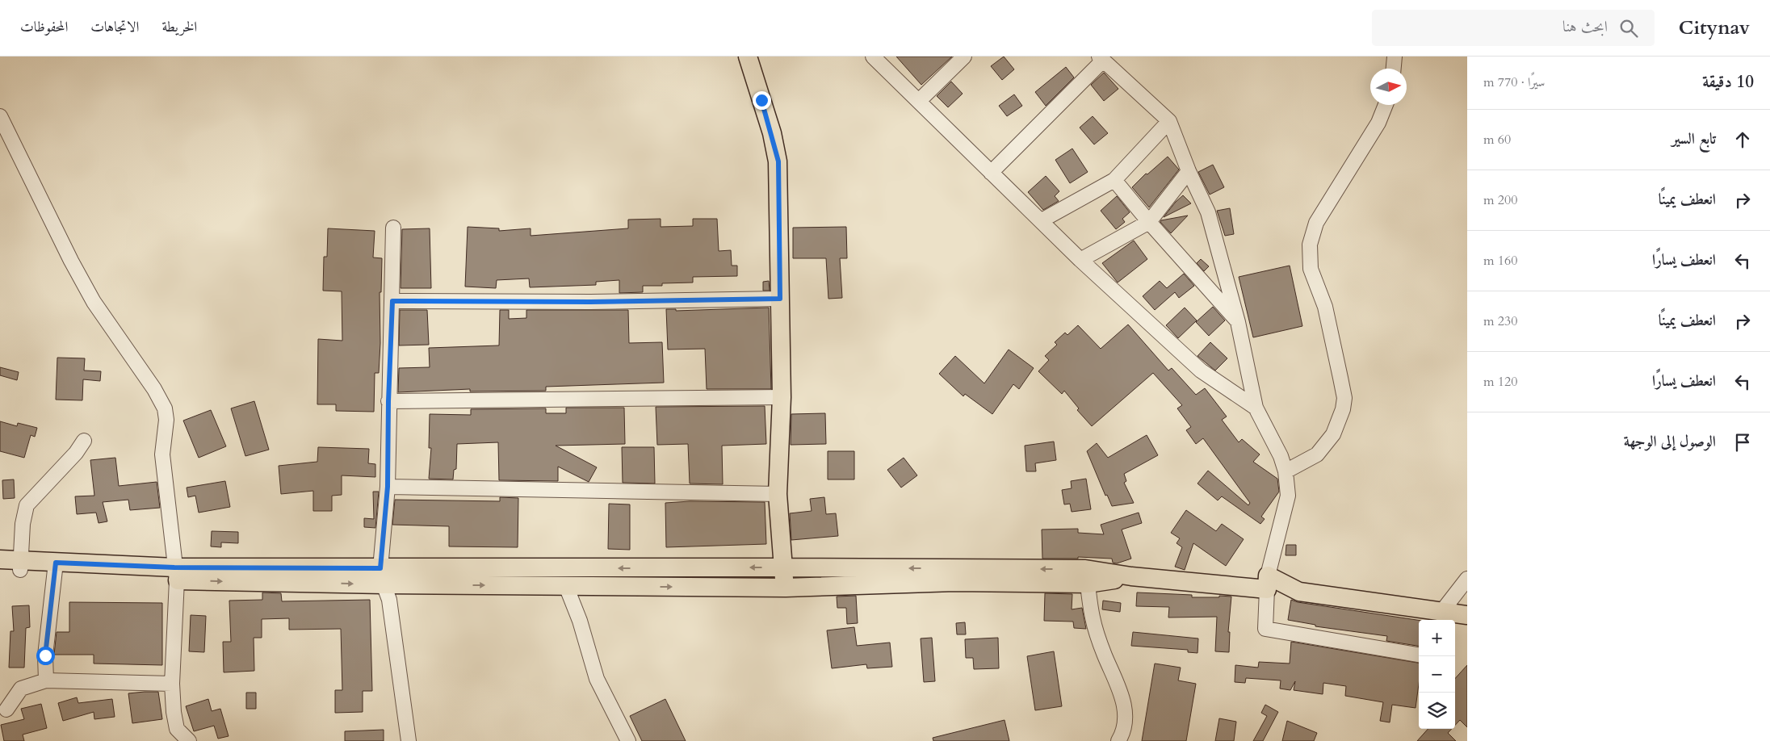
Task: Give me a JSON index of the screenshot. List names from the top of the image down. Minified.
{"north":"right","page":{"header":"Citynav","search":"ابحث هنا","nav":["الخريطة","الاتجاهات","المحفوظات"],"heading":["10 دقيقة","سيرًا · 770 m"],"list":[["تابع السير","60 m"],["انعطف يمينًا","200 m"],["انعطف يسارًا","160 m"],["انعطف يمينًا","230 m"],["انعطف يسارًا","120 m"],"الوصول إلى الوجهة"],"map_buttons":["+","−"]}}
